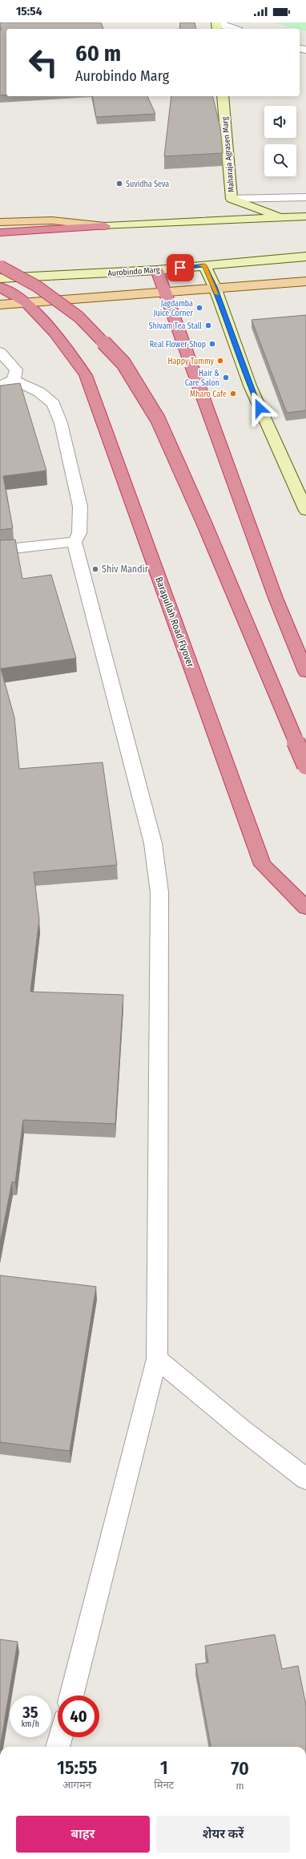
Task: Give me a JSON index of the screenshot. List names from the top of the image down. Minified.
{"streets":{"highway":["Barapullah Road Flyover"],"street":["Maharaja Agrasen Marg","Aurobindo Marg"]},"places":["Suvidha Seva","Jagdamba Juice Corner","Shivam Tea Stall","Real Flower Shop","Happy Tummy","Hair & Care Salon","Mharo Cafe","Shiv Mandir"],"page":{"status":"15:54","turn":["60 m","Aurobindo Marg"],"speed":"35 km/h","limit":"40","eta":["15:55","आगमन","1","मिनट","70","m"],"buttons":["बाहर","शेयर करें"]}}
